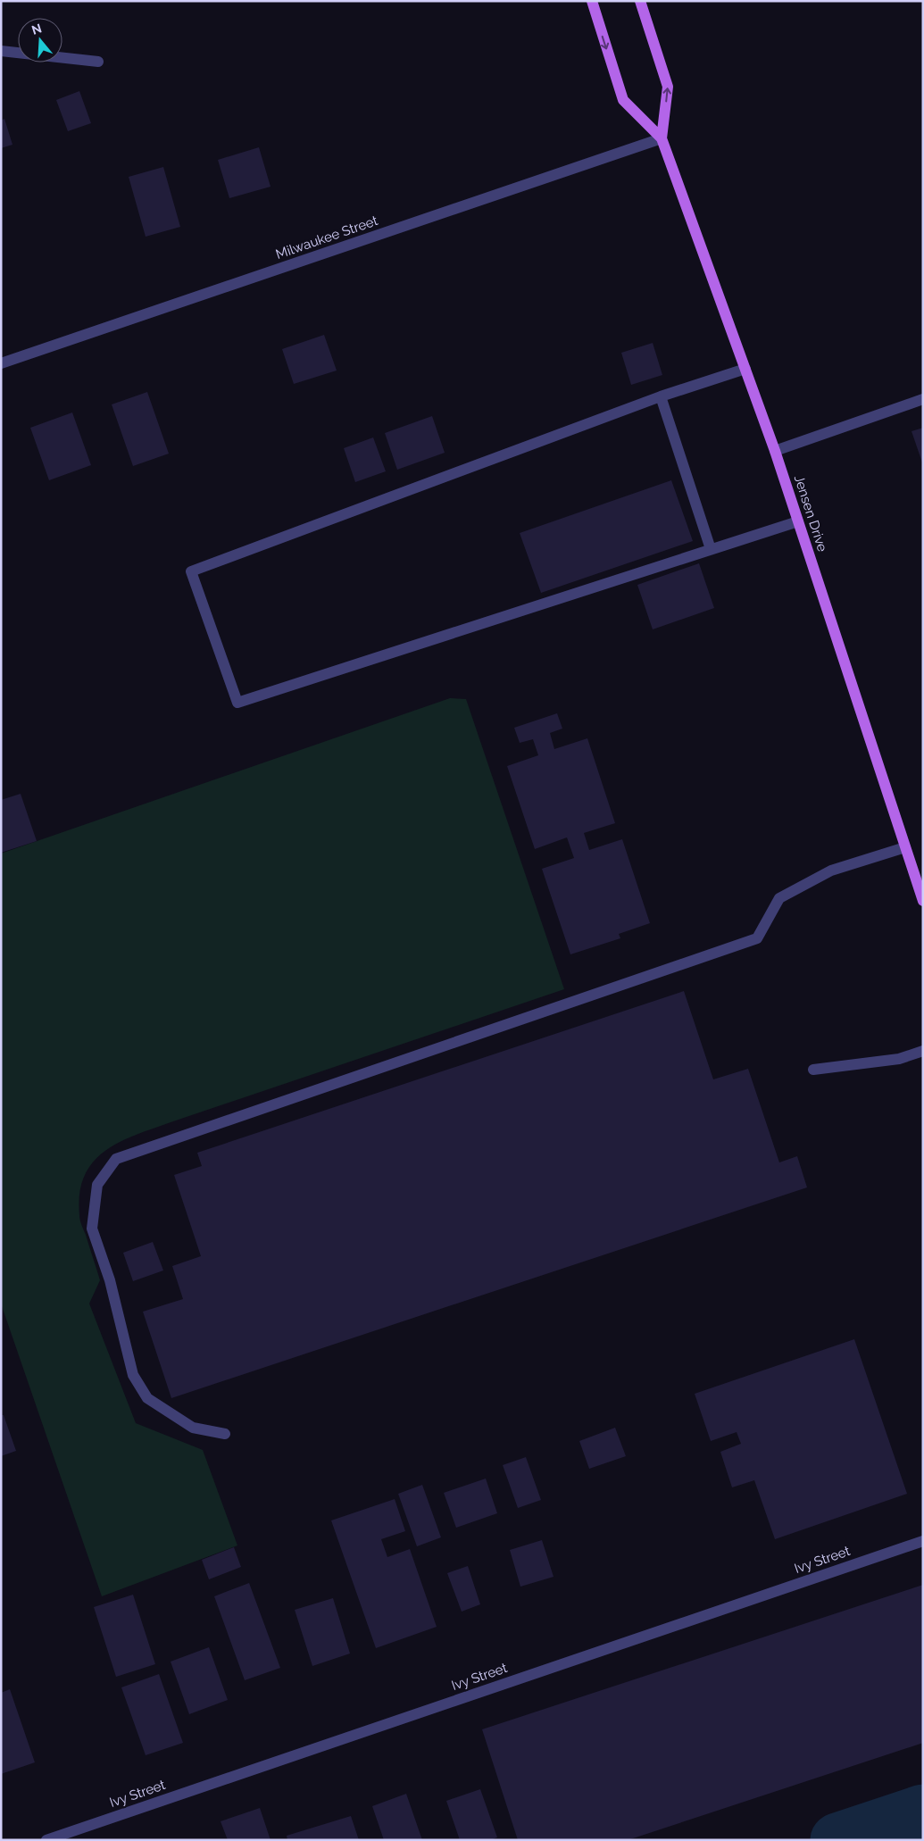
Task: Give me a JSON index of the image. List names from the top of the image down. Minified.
{"streets":{"main road":["Jensen Drive"],"street":["Milwaukee Street","Ivy Street"]},"crossings":[["Milwaukee Street","Jensen Drive"]],"north":"top"}
